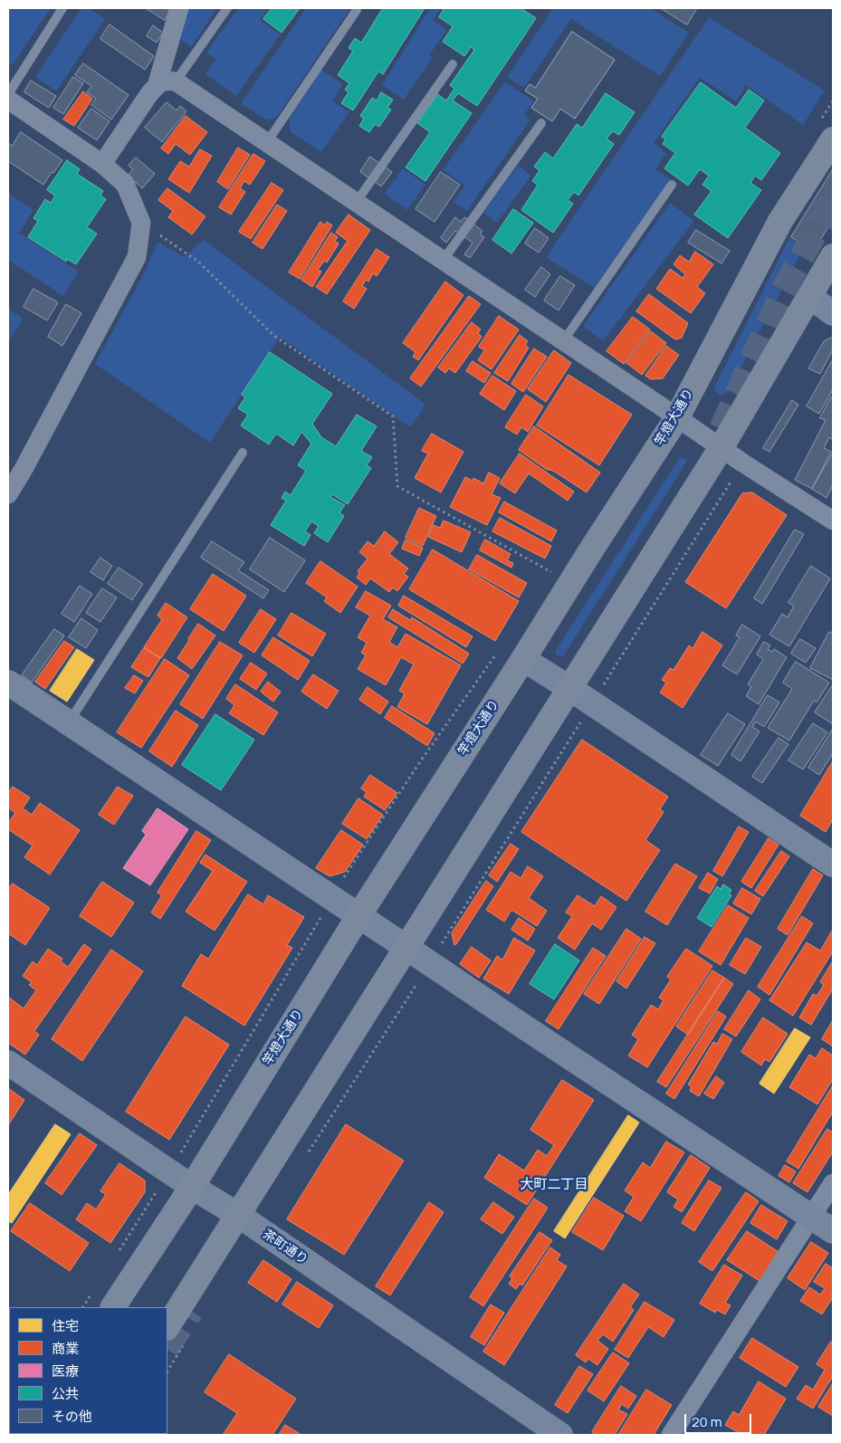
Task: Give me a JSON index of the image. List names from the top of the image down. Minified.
{"streets":{"main road":["竿燈大通り"],"street":["茶町通り"]},"crossings":[["竿燈大通り","茶町通り"]],"districts":["大町二丁目"],"legend":["住宅","商業","医療","公共","その他"],"scale_bar":"20 m"}
